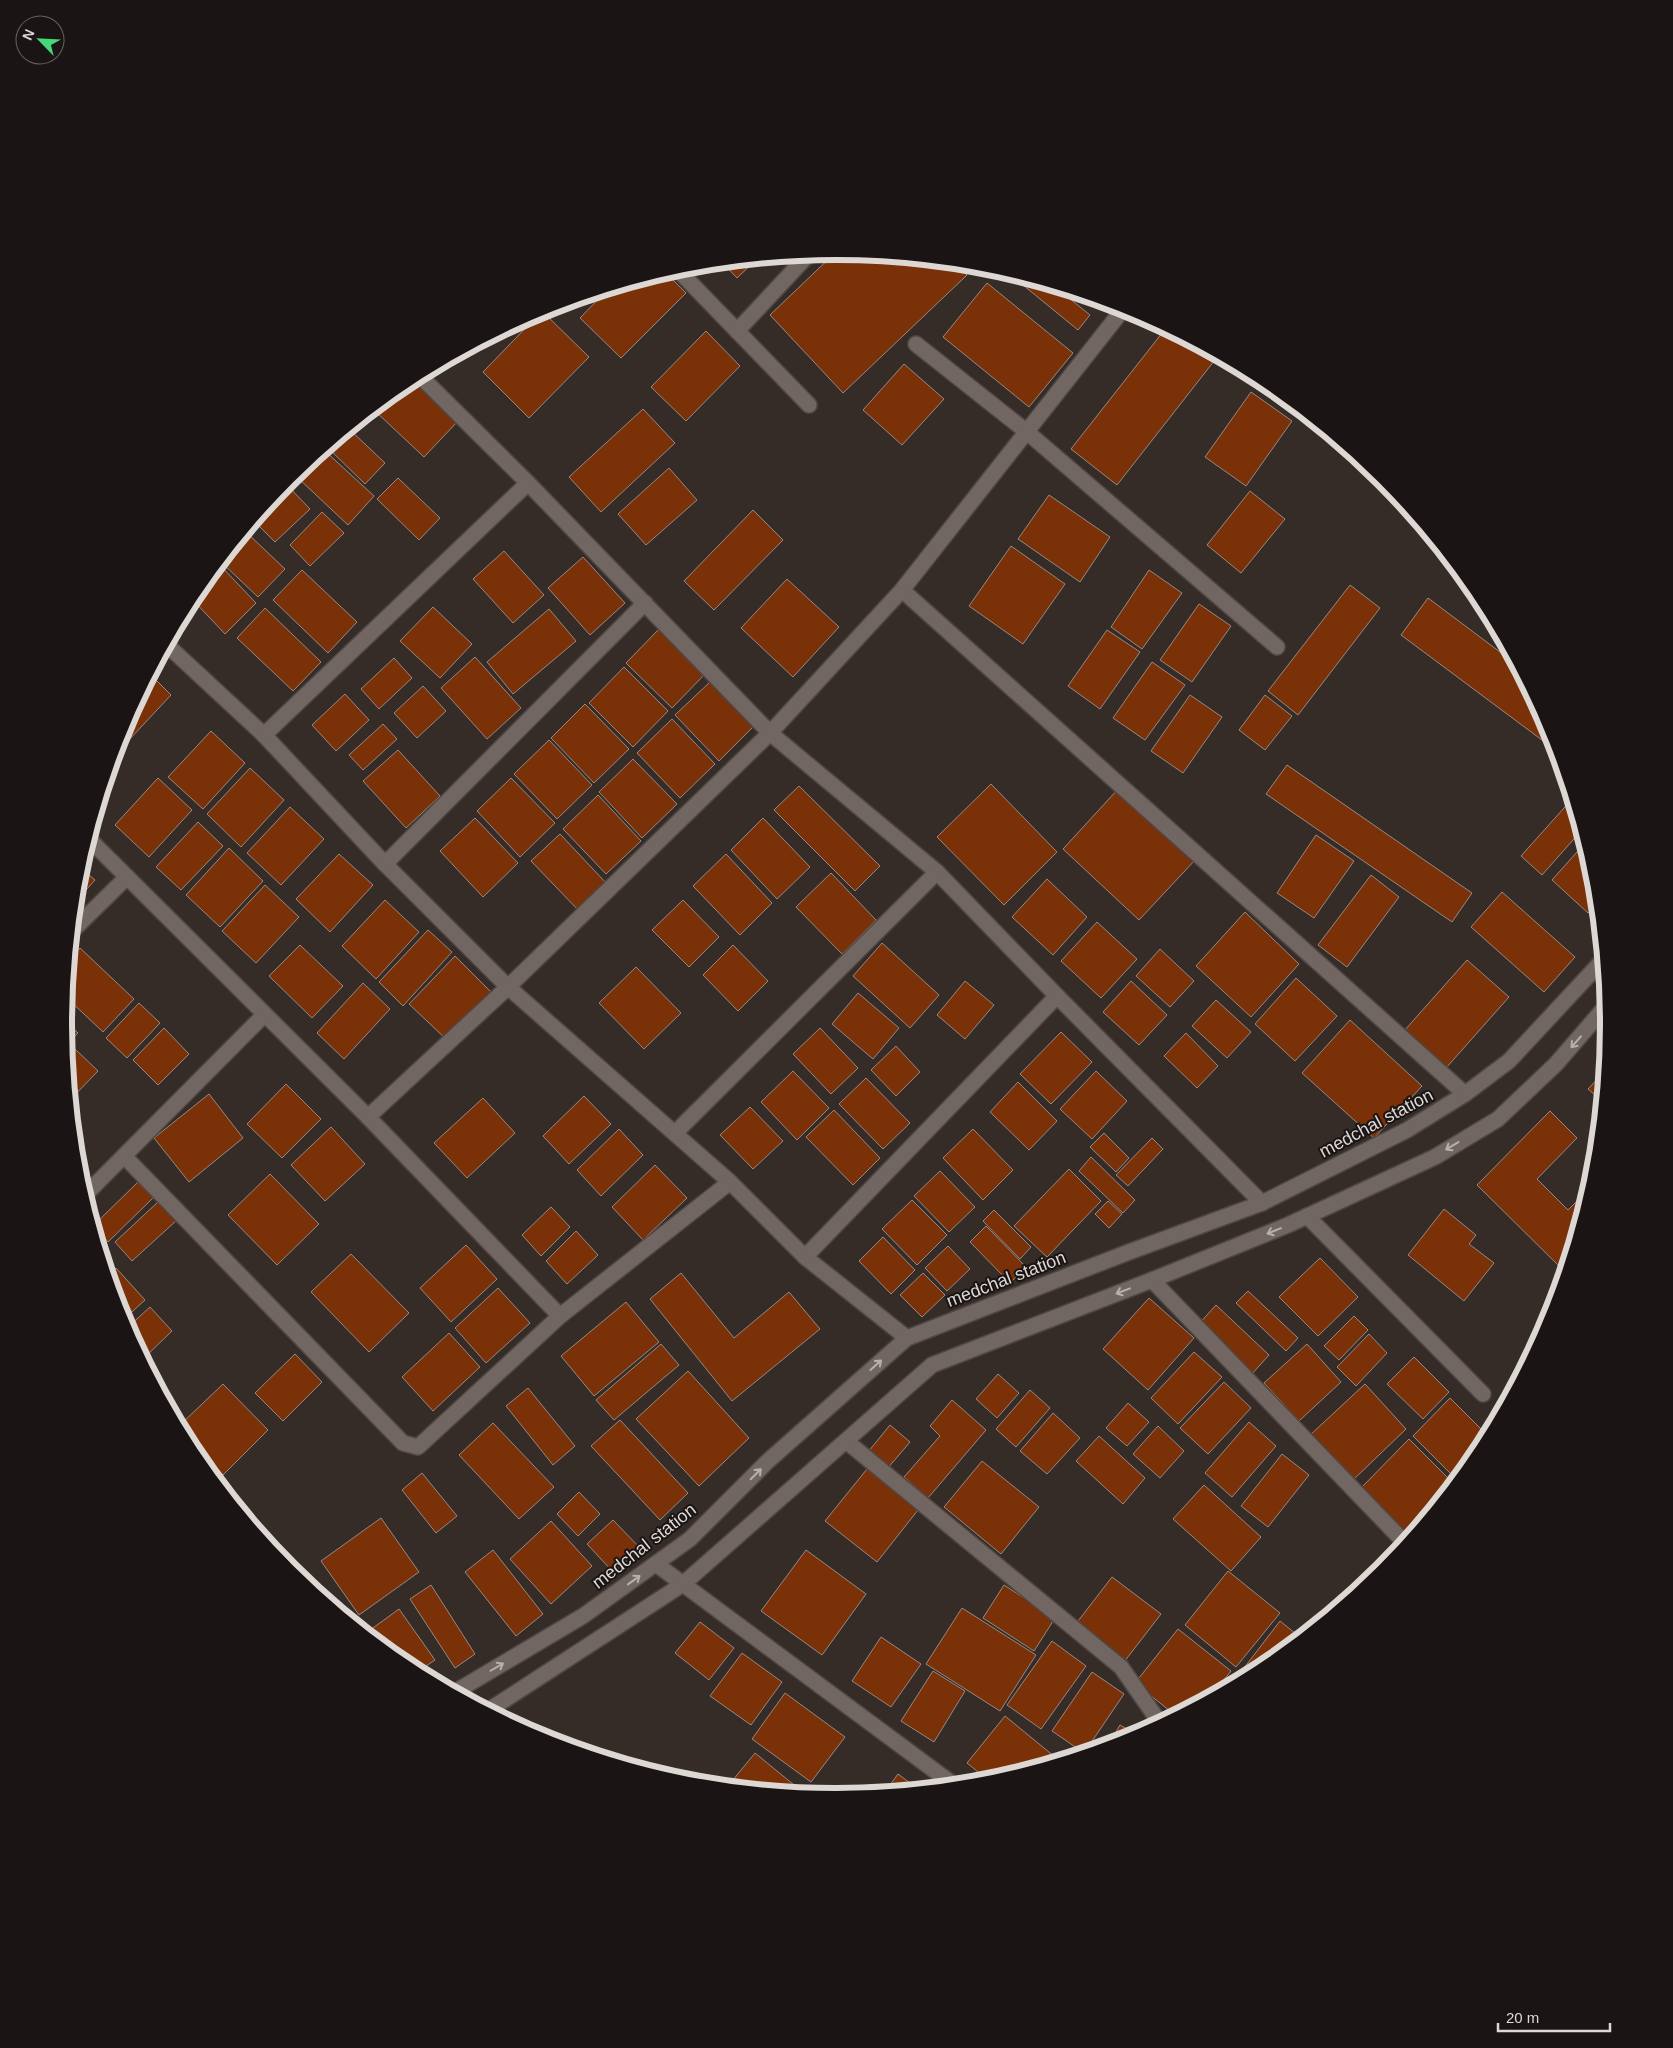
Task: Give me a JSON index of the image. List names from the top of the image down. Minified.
{"streets":{"street":["medchal station"]},"scale_bar":"20 m","north":"top left"}
